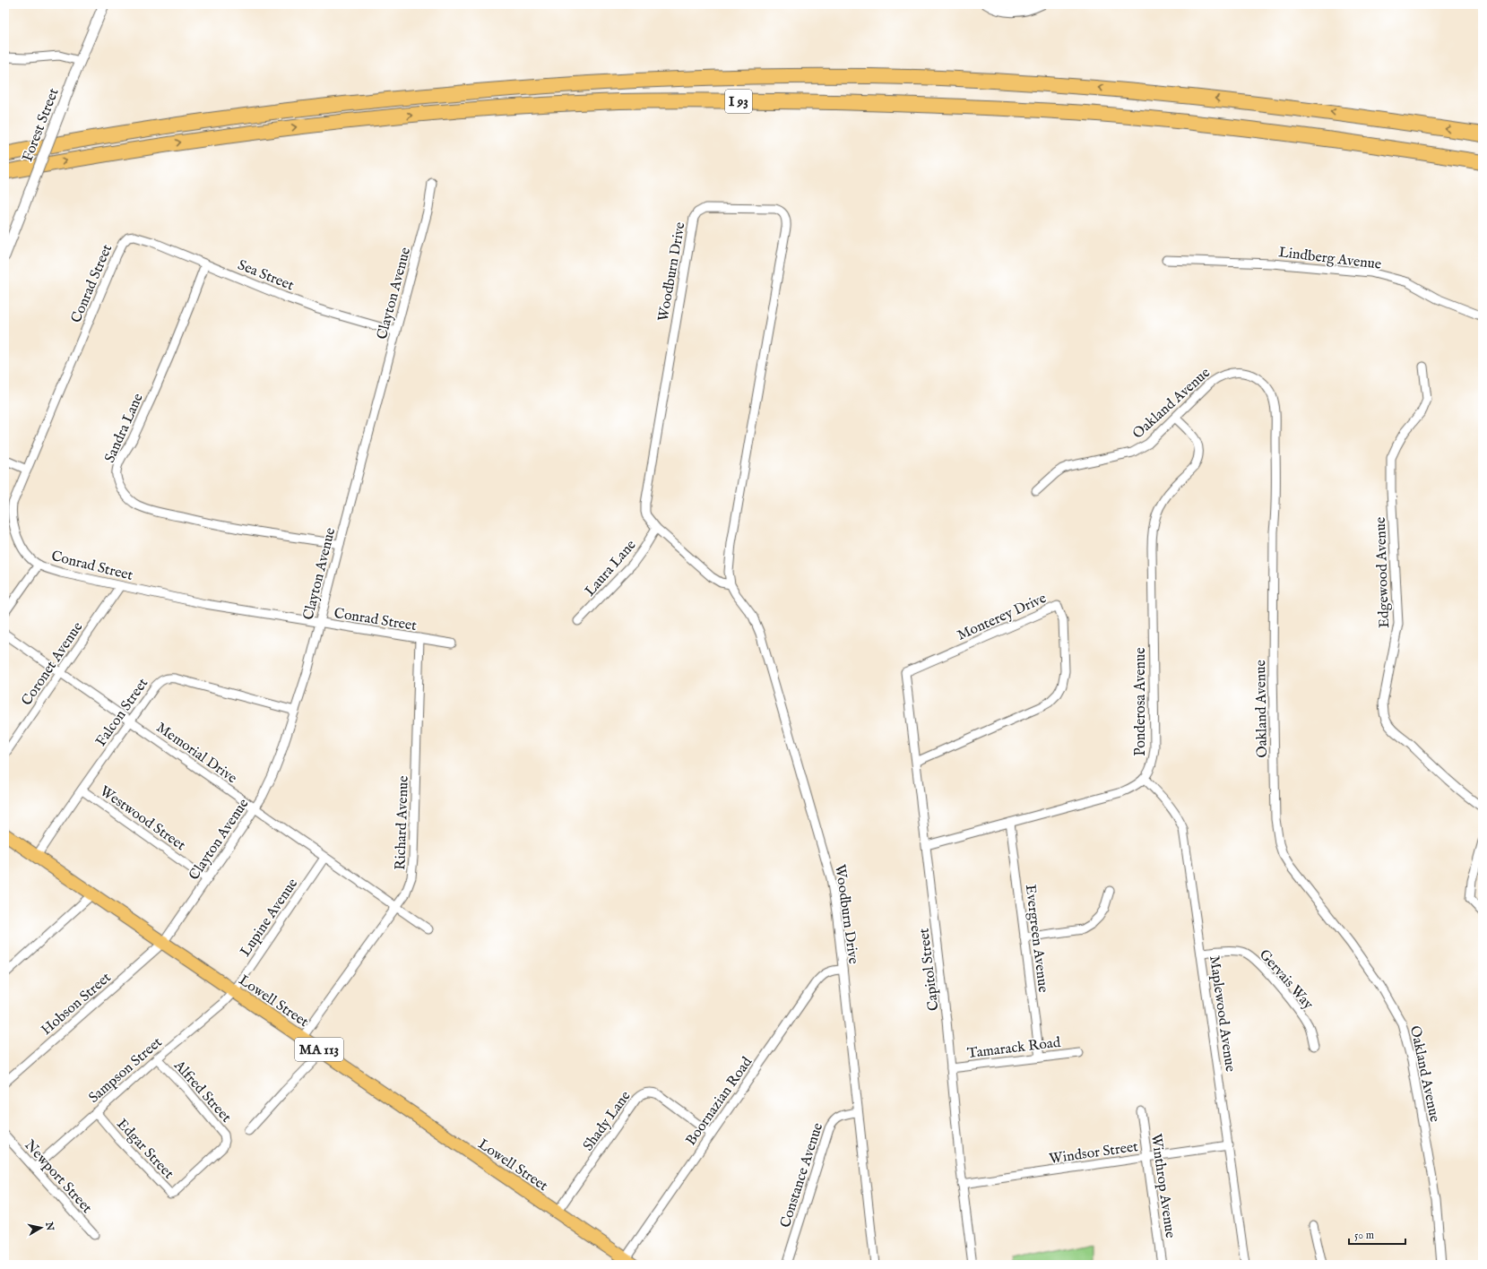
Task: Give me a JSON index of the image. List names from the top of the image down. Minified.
{"streets":{"highway":["I 93"],"main road":["Lowell Street","MA 113"],"street":["Forest Street","Lindberg Avenue","Woodburn Drive","Sea Street","Conrad Street","Clayton Avenue","Oakland Avenue","Sandra Lane","Laura Lane","Edgewood Avenue","Monterey Drive","Coronet Avenue","Ponderosa Avenue","Falcon Street","Memorial Drive","Westwood Street","Richard Avenue","Lupine Avenue","Evergreen Avenue","Capitol Street","Gervais Way","Hobson Street","Maplewood Avenue","Tamarack Road","Sampson Street","Alfred Street","Boornazian Road","Shady Lane","Edgar Street","Windsor Street","Constance Avenue","Newport Street","Winthrop Avenue"]},"crossings":[["Woodburn Drive","Laura Lane"],["Woodburn Drive","Boornazian Road"],["Woodburn Drive","Constance Avenue"],["Sea Street","Conrad Street"],["Sea Street","Clayton Avenue"],["Sea Street","Sandra Lane"],["Conrad Street","Clayton Avenue"],["Conrad Street","Coronet Avenue"],["Conrad Street","Richard Avenue"],["Clayton Avenue","Sandra Lane"],["Clayton Avenue","Falcon Street"],["Clayton Avenue","Memorial Drive"],["Clayton Avenue","Westwood Street"],["Clayton Avenue","Lowell Street"],["Clayton Avenue","Hobson Street"],["Oakland Avenue","Ponderosa Avenue"],["Monterey Drive","Capitol Street"],["Coronet Avenue","Memorial Drive"],["Ponderosa Avenue","Evergreen Avenue"],["Ponderosa Avenue","Capitol Street"],["Ponderosa Avenue","Maplewood Avenue"],["Falcon Street","Memorial Drive"],["Falcon Street","Westwood Street"],["Falcon Street","Lowell Street"],["Memorial Drive","Richard Avenue"],["Memorial Drive","Lupine Avenue"],["Richard Avenue","Lowell Street"],["Lupine Avenue","Lowell Street"],["Lupine Avenue","Sampson Street"],["Evergreen Avenue","Tamarack Road"],["Capitol Street","Tamarack Road"],["Capitol Street","Windsor Street"],["Gervais Way","Maplewood Avenue"],["Lowell Street","Hobson Street"],["Lowell Street","Sampson Street"],["Lowell Street","Boornazian Road"],["Lowell Street","Shady Lane"],["Maplewood Avenue","Windsor Street"],["Sampson Street","Alfred Street"],["Sampson Street","Edgar Street"],["Sampson Street","Newport Street"],["Alfred Street","Edgar Street"],["Boornazian Road","Shady Lane"],["Windsor Street","Winthrop Avenue"]],"scale_bar":"50 m","north":"right"}
